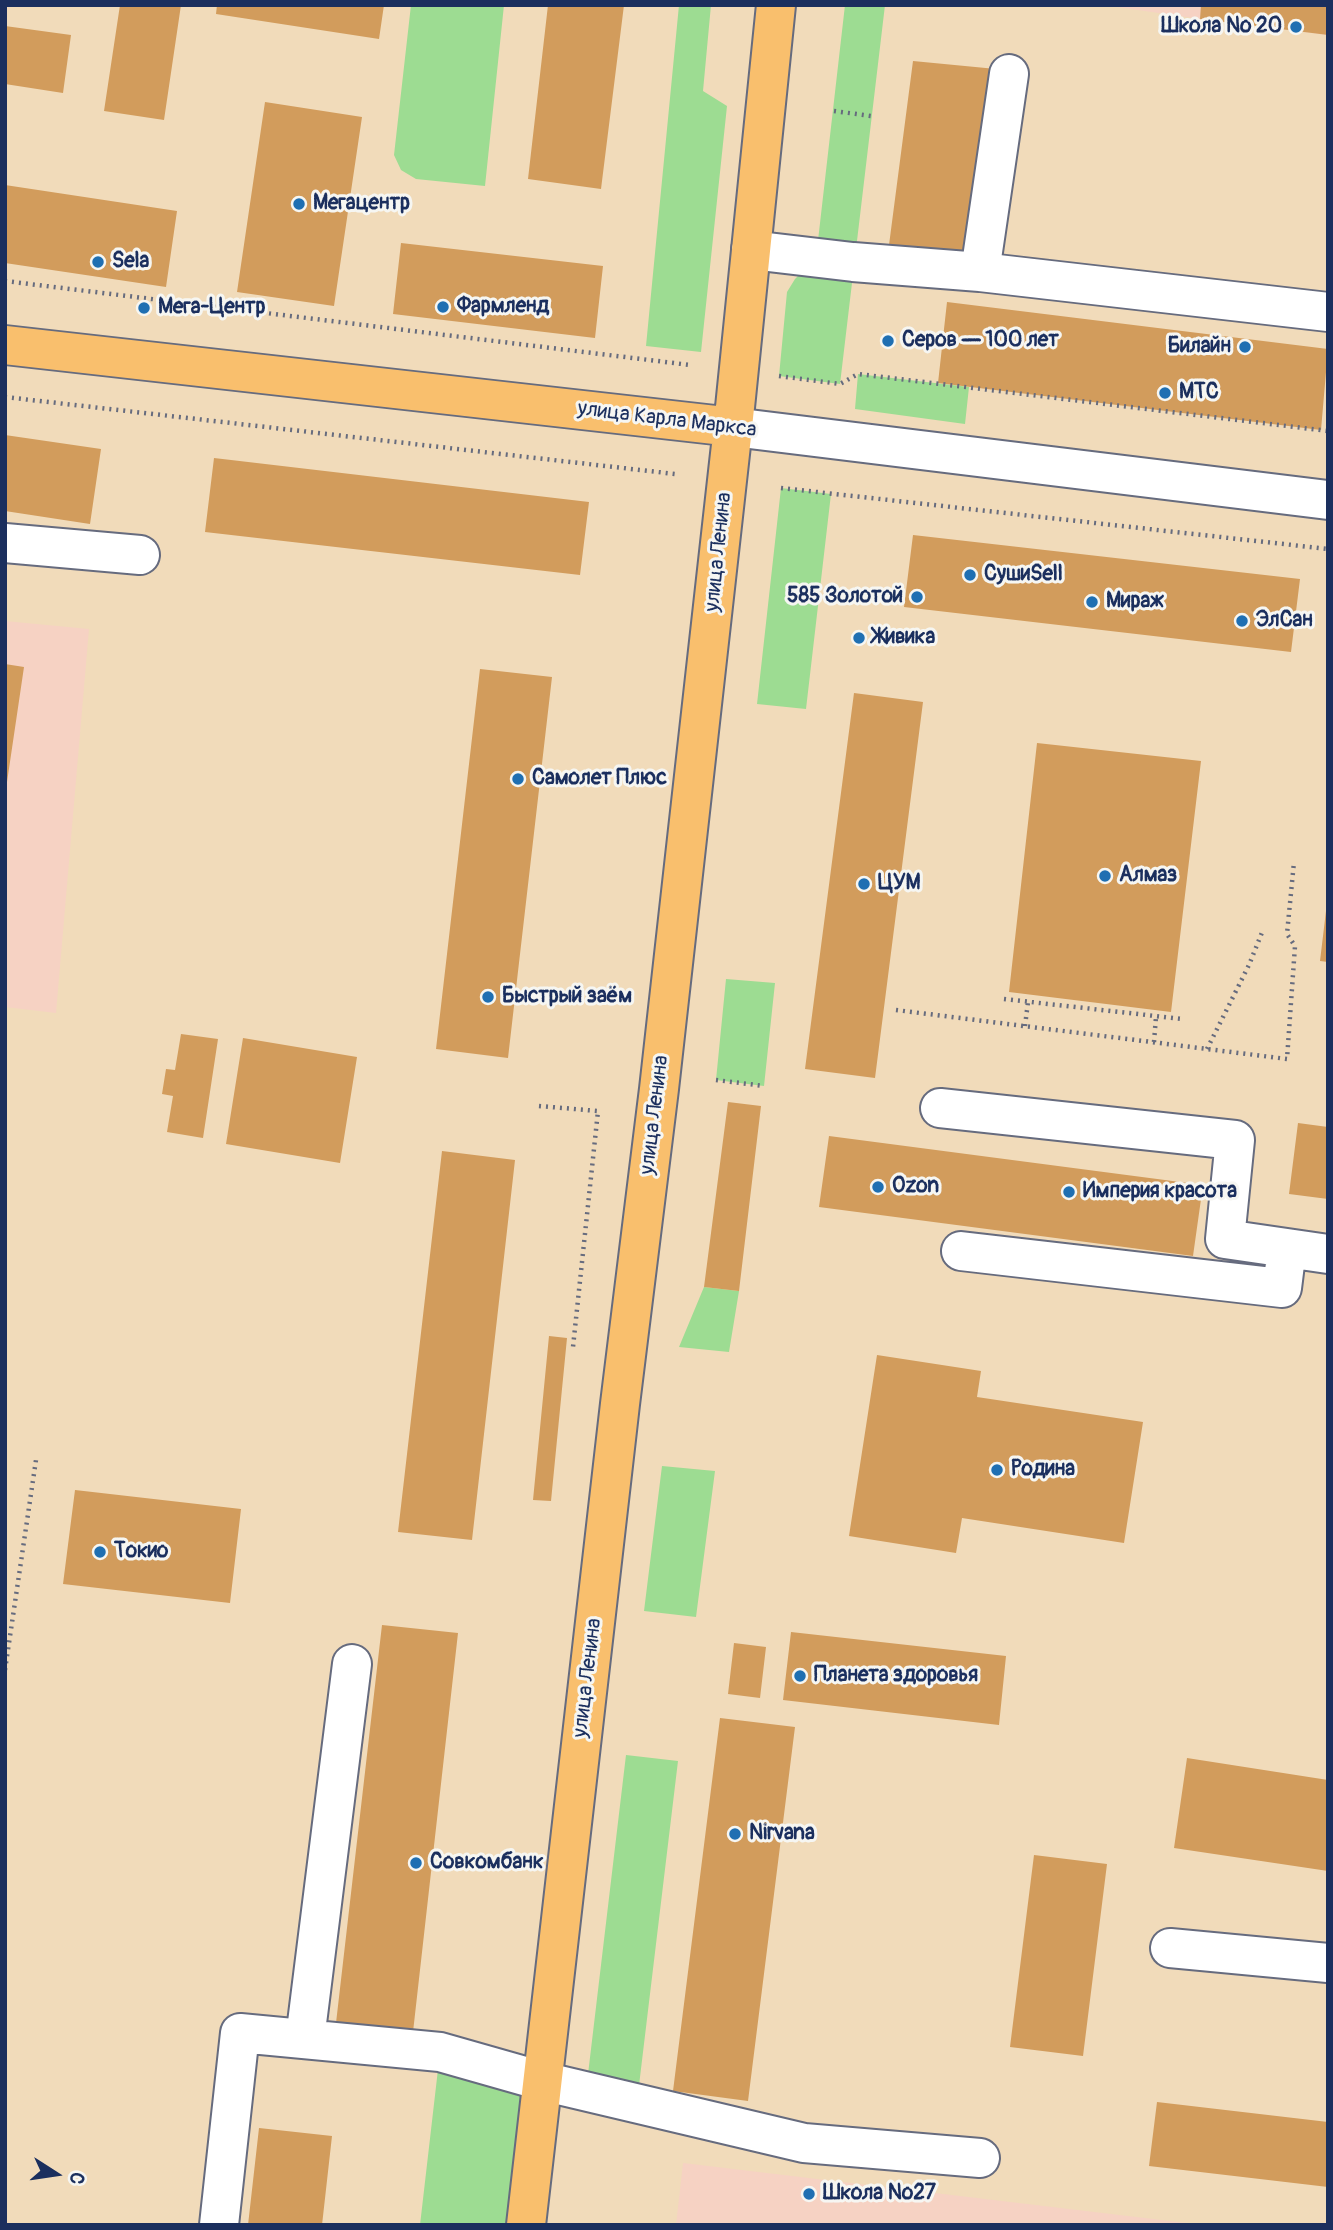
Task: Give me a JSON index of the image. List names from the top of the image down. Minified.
{"streets":{"main road":["улица Карла Маркса","улица Ленина"]},"crossings":[["улица Карла Маркса","улица Ленина"]],"places":["Школа № 20","Мегацентр","Sela","Фармленд","Мега-Центр","Серов — 100 лет","Билайн","МТС","СушиSell","585 Золотой","Мираж","ЭлСан","Живика","Самолет Плюс","Алмаз","ЦУМ","Быстрый заём","Ozon","Империя красота","Родина","Токио","Планета здоровья","Nirvana","Совкомбанк","Школа №27"],"north":"right"}
